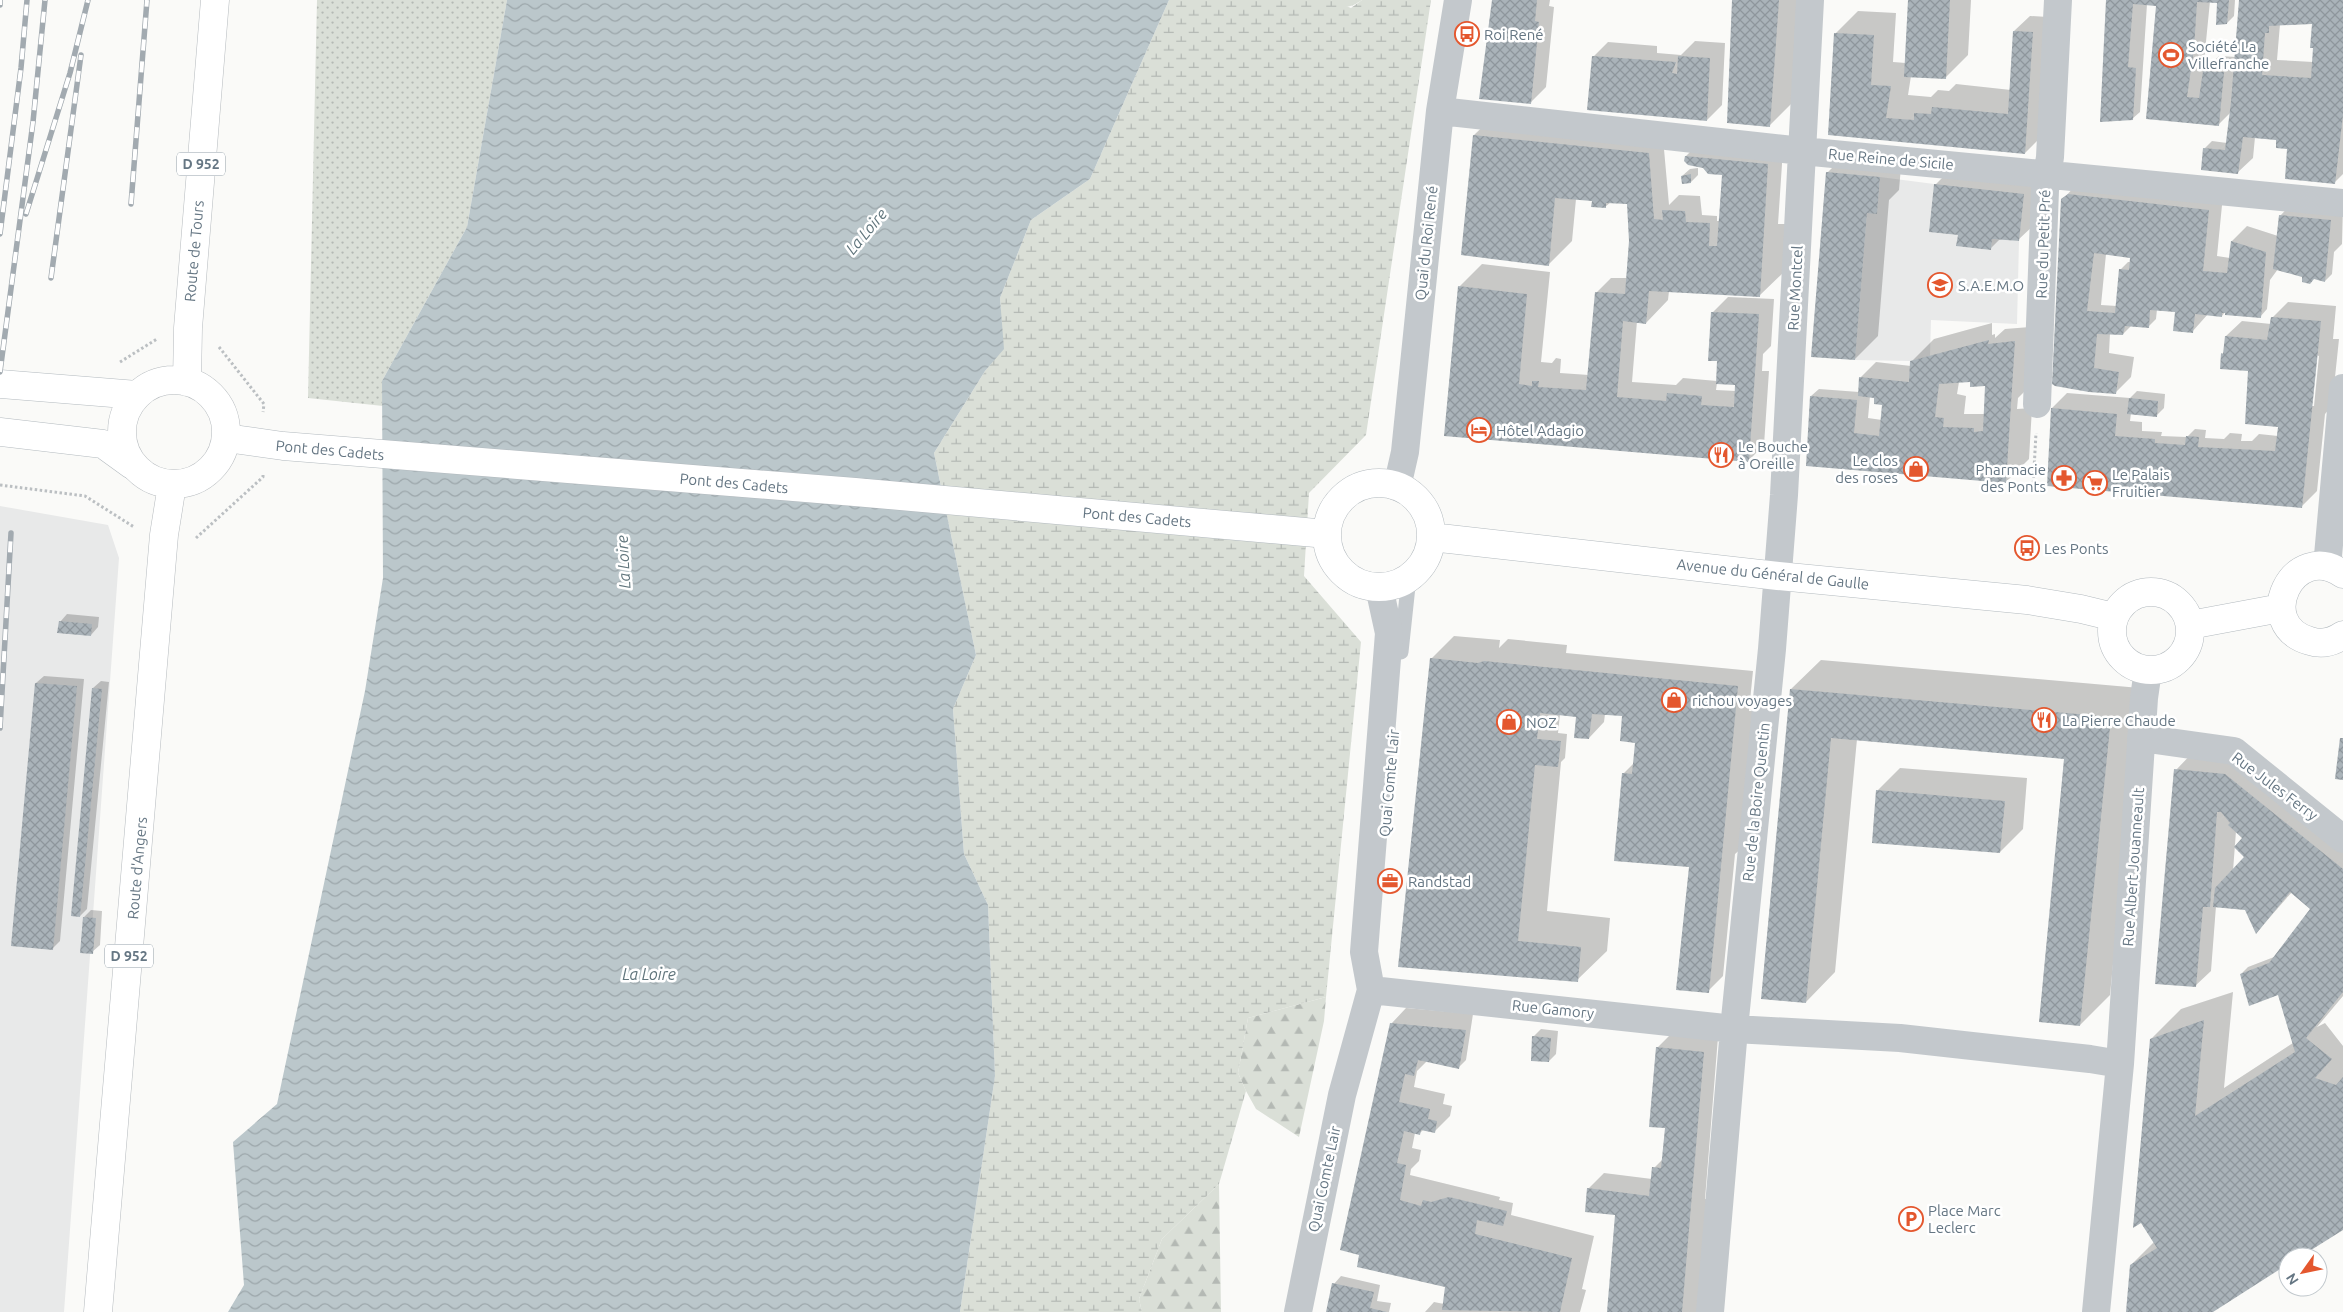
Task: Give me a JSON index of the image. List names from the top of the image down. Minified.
{"streets":{"main road":["D 952","Route de Tours","Pont des Cadets","Avenue du Général de Gaulle","Route d'Angers"],"street":["Rue Reine de Sicile","Quai du Roi René","Rue du Petit Pré","Rue Montcel","Quai Comte Lair","Rue Jules Ferry","Rue de la Boire Quentin","Rue Albert Jouanneault","Rue Gamory"]},"crossings":[["Rue Reine de Sicile","Quai du Roi René"],["Rue Reine de Sicile","Rue du Petit Pré"],["Rue Reine de Sicile","Rue Montcel"],["Quai du Roi René","Pont des Cadets"],["Quai du Roi René","Avenue du Général de Gaulle"],["Quai du Roi René","Quai Comte Lair"],["Route de Tours","Pont des Cadets"],["Route de Tours","Route d'Angers"],["Rue Montcel","Avenue du Général de Gaulle"],["Rue Montcel","Rue de la Boire Quentin"],["Pont des Cadets","Avenue du Général de Gaulle"],["Pont des Cadets","Quai Comte Lair"],["Pont des Cadets","Route d'Angers"],["Avenue du Général de Gaulle","Quai Comte Lair"],["Avenue du Général de Gaulle","Rue de la Boire Quentin"],["Avenue du Général de Gaulle","Rue Albert Jouanneault"],["Quai Comte Lair","Rue Gamory"],["Rue Jules Ferry","Rue Albert Jouanneault"],["Rue de la Boire Quentin","Rue Gamory"]],"water":["La Loire"],"places":{"bus stop":["Roi René","Les Ponts"],"sports":["Société La Villefranche"],"school or university":["S.A.E.M.O"],"hotel":["Hôtel Adagio"],"restaurant":["Le Bouche à Oreille","La Pierre Chaude"],"shop":["Le clos des roses","richou voyages","NOZ"],"pharmacy":["Pharmacie des Ponts"],"supermarket":["Le Palais Fruitier"],"office":["Randstad"],"parking":["Place Marc Leclerc"]},"north":"bottom left"}
